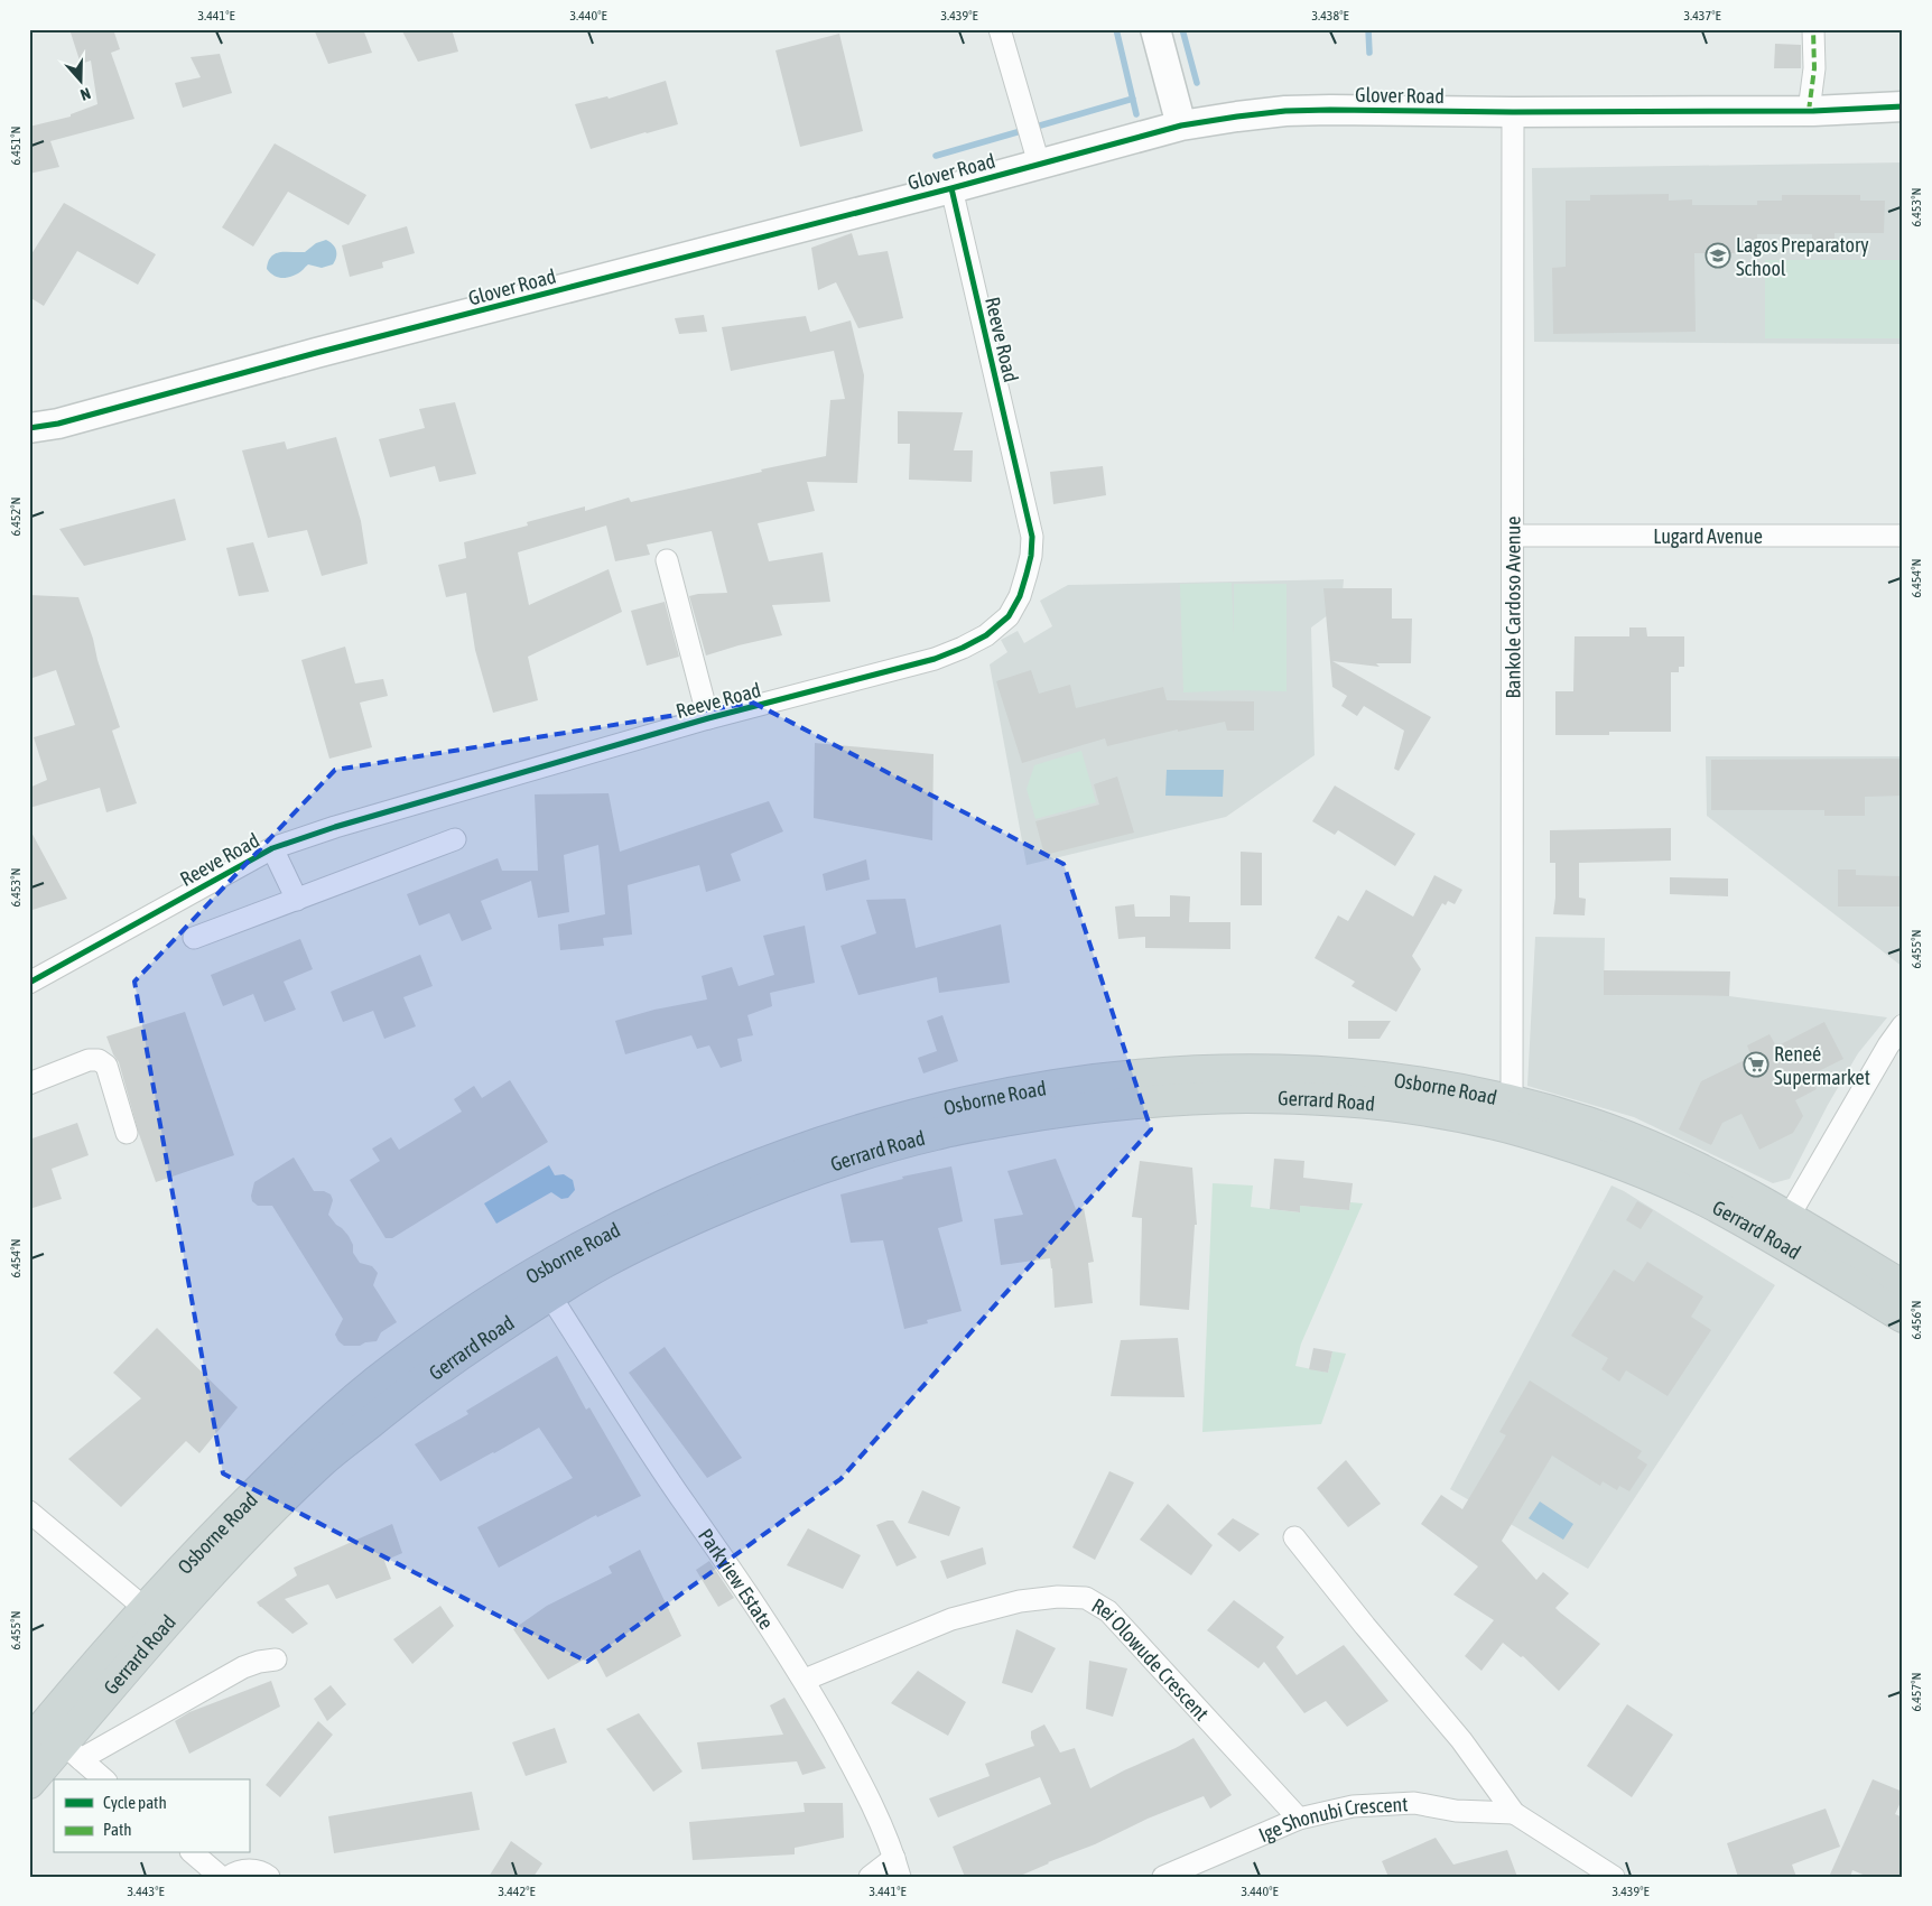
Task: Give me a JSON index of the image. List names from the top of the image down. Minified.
{"streets":{"main road":["Osborne Road","Gerrard Road"],"street":["Glover Road","Reeve Road","Lugard Avenue","Bankole Cardoso Avenue","Parkview Estate","Rei Olowude Crescent","Ige Shonubi Crescent"]},"crossings":[["Glover Road","Reeve Road"],["Glover Road","Bankole Cardoso Avenue"],["Lugard Avenue","Bankole Cardoso Avenue"],["Bankole Cardoso Avenue","Osborne Road"],["Gerrard Road","Parkview Estate"],["Parkview Estate","Rei Olowude Crescent"],["Rei Olowude Crescent","Ige Shonubi Crescent"]],"places":{"school or university":["Lagos Preparatory School"],"supermarket":["Reneé Supermarket"]},"legend":["Cycle path","Path"],"north":"bottom","coordinates":["3.441°E","3.440°E","3.439°E","3.438°E","3.437°E","6.451°N","6.453°N","6.452°N","6.454°N","6.455°N","6.456°N","6.457°N","3.443°E","3.442°E"]}
